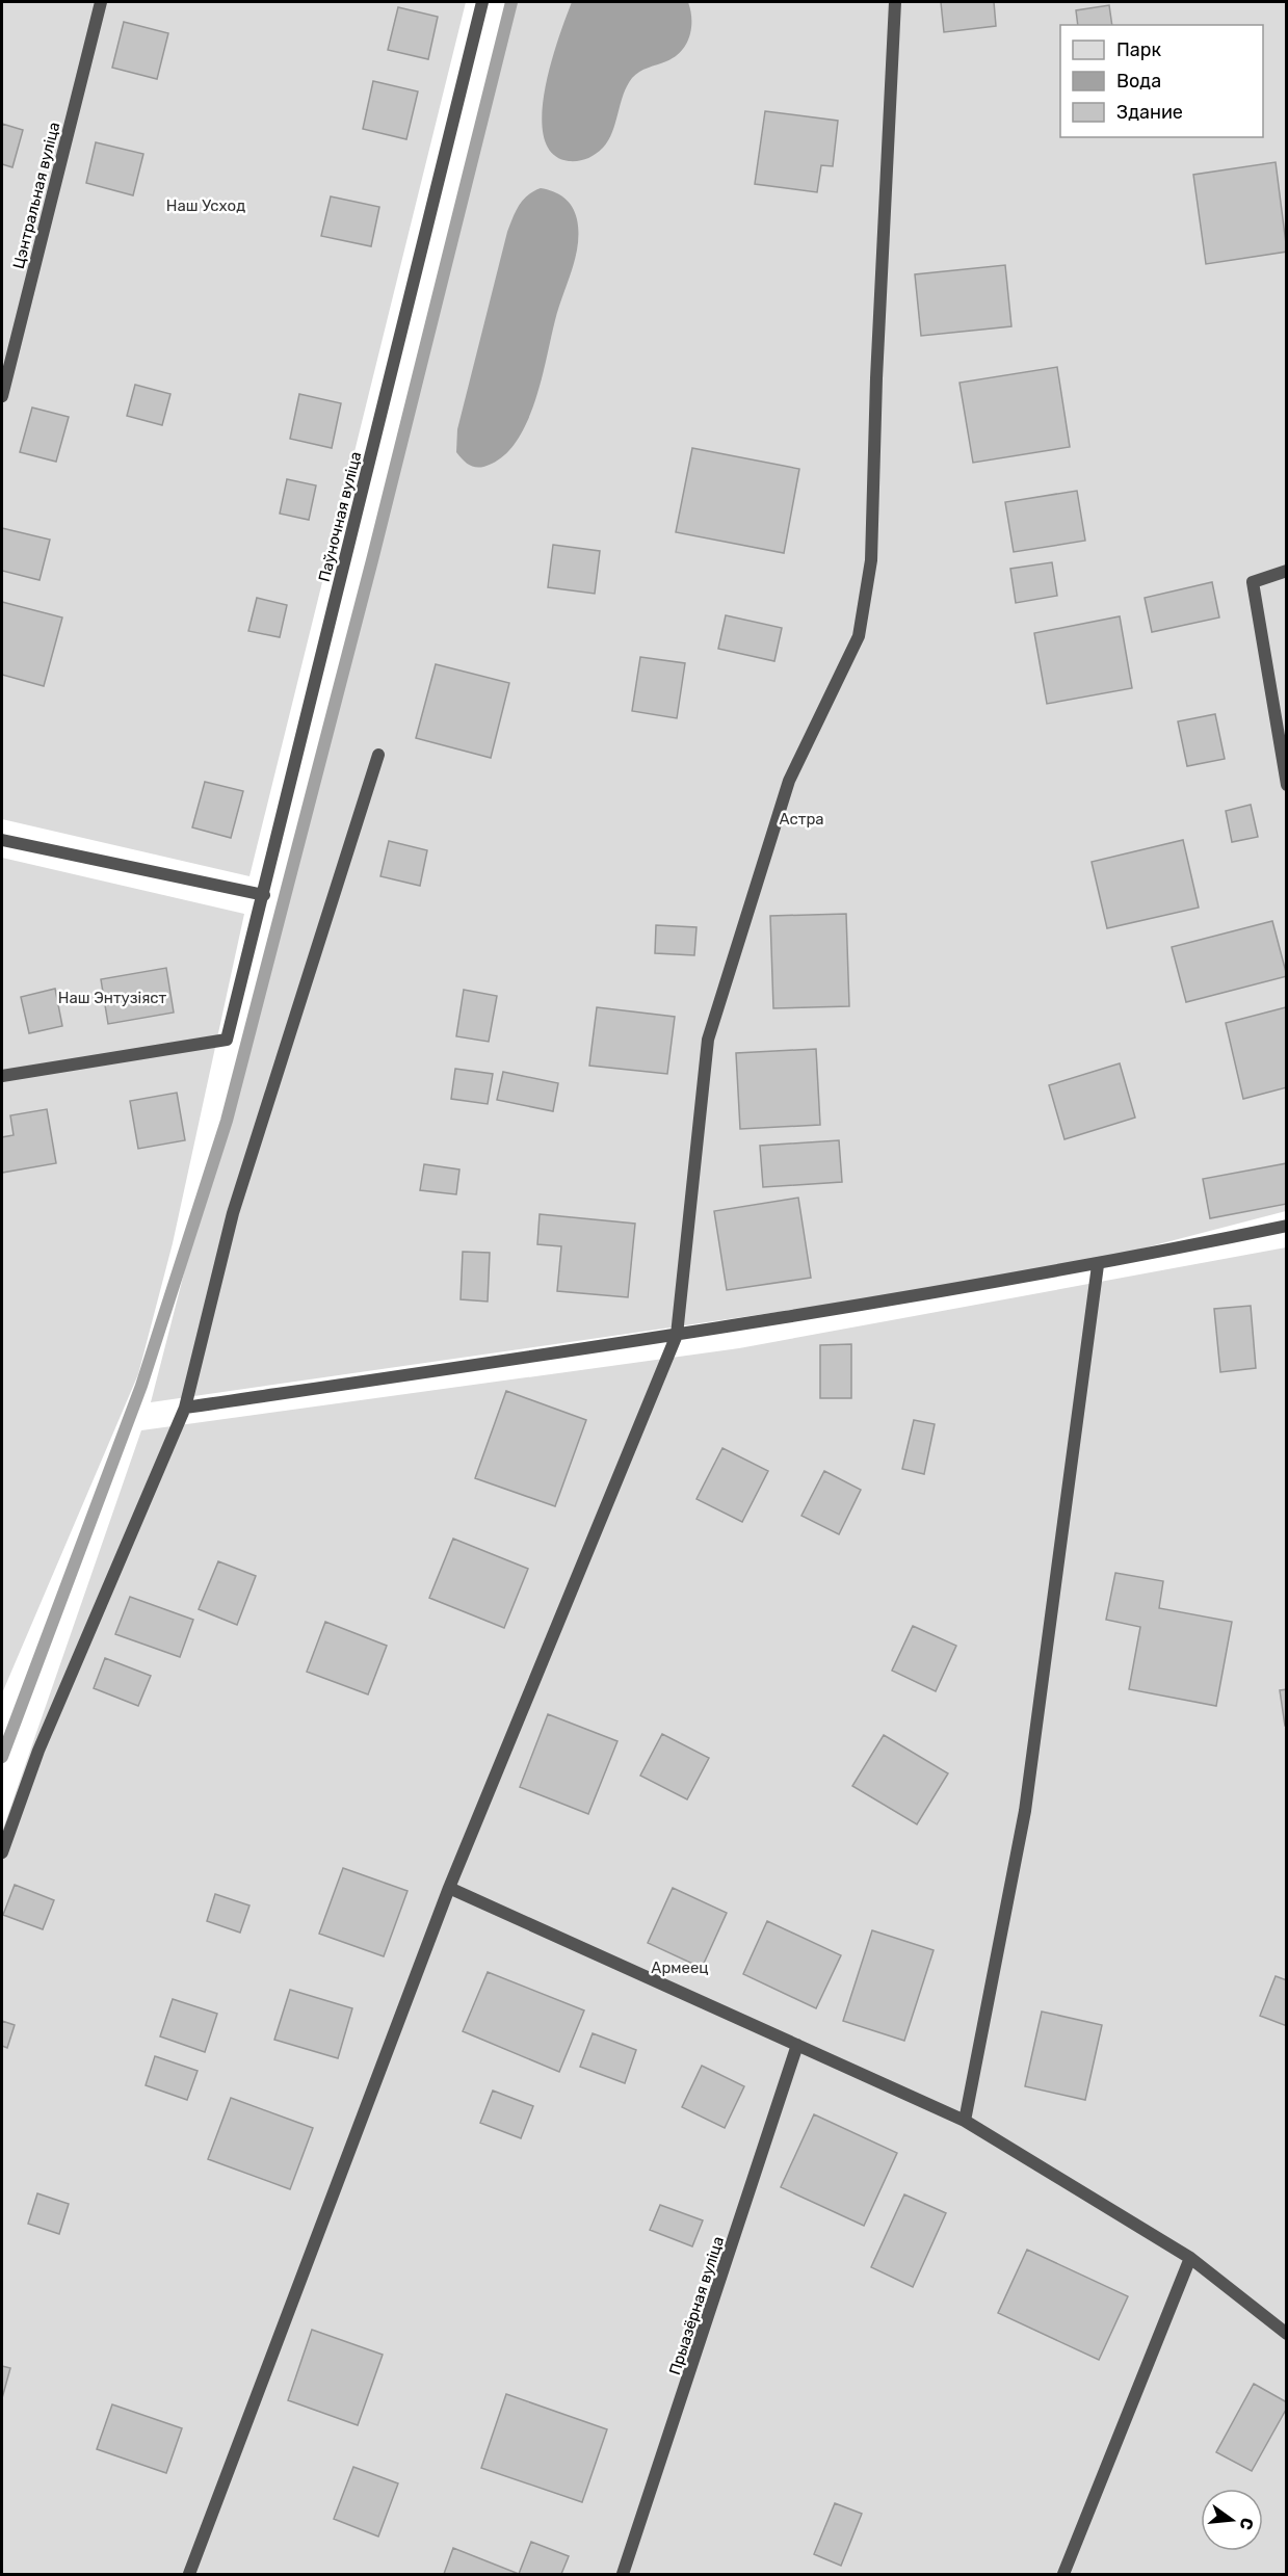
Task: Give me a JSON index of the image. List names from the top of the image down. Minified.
{"streets":{"lane":["Цэнтральная вуліца","Паўночная вуліца","Прыазёрная вуліца"]},"parks":["Наш Усход","Астра","Наш Энтузіяст","Армеец"],"legend":["Парк","Вода","Здание"],"north":"right"}
